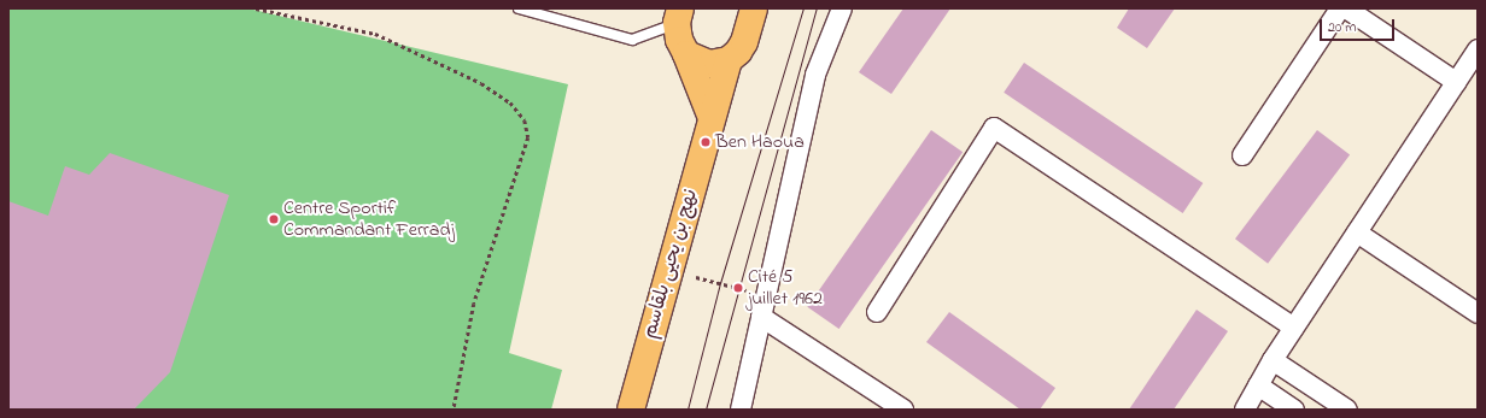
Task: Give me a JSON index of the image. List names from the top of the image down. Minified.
{"streets":{"main road":["نهج بن يحيى بلقاسم"]},"places":["Ben Haoua","Centre Sportif Commandant Ferradj","Cité 5 juillet 1962"],"scale_bar":"20 m"}
